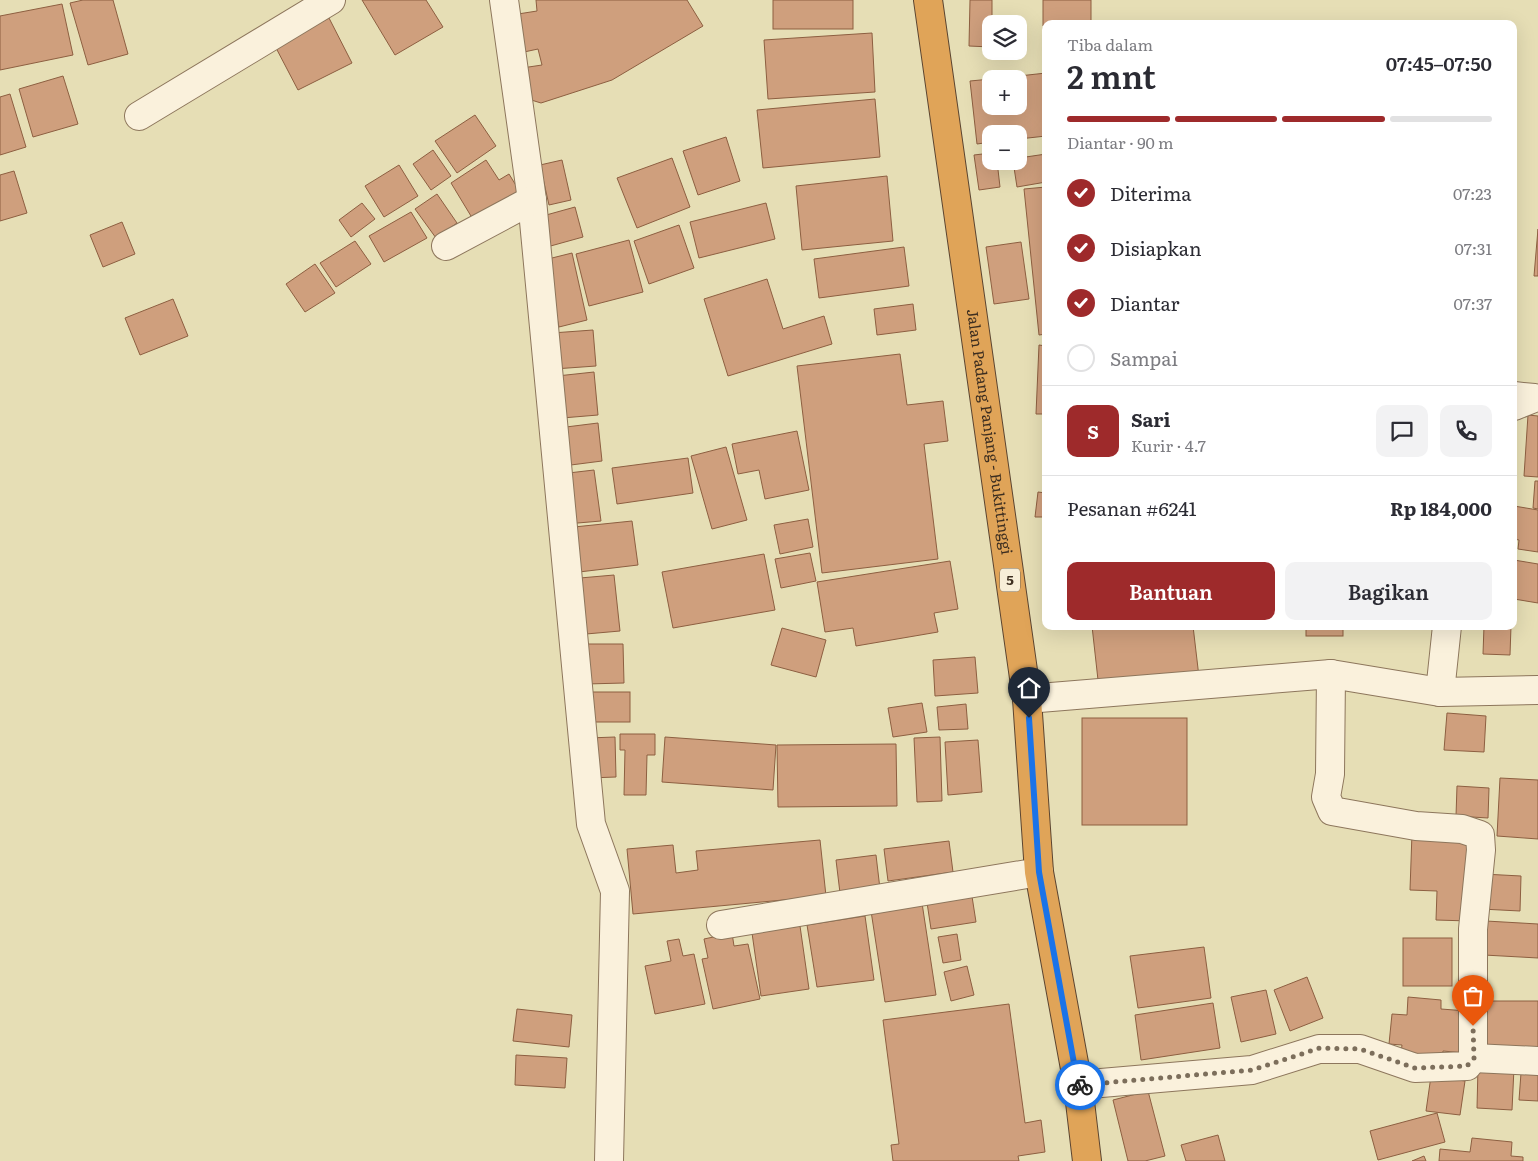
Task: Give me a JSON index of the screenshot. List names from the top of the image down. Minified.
{"streets":{"highway":["Jalan Padang Panjang - Bukittinggi","5"]},"page":{"map_buttons":["+","−"],"heading":["2 mnt","Tiba dalam","07:45–07:50"],"panel":["Sari","Kurir · 4.7","Pesanan #6241","Rp 184,000"],"bar":"Diantar · 90 m","list":[["Diterima","07:23"],["Disiapkan","07:31"],["Diantar","07:37"],"Sampai"],"round":"S","buttons":["Bantuan","Bagikan"]}}
